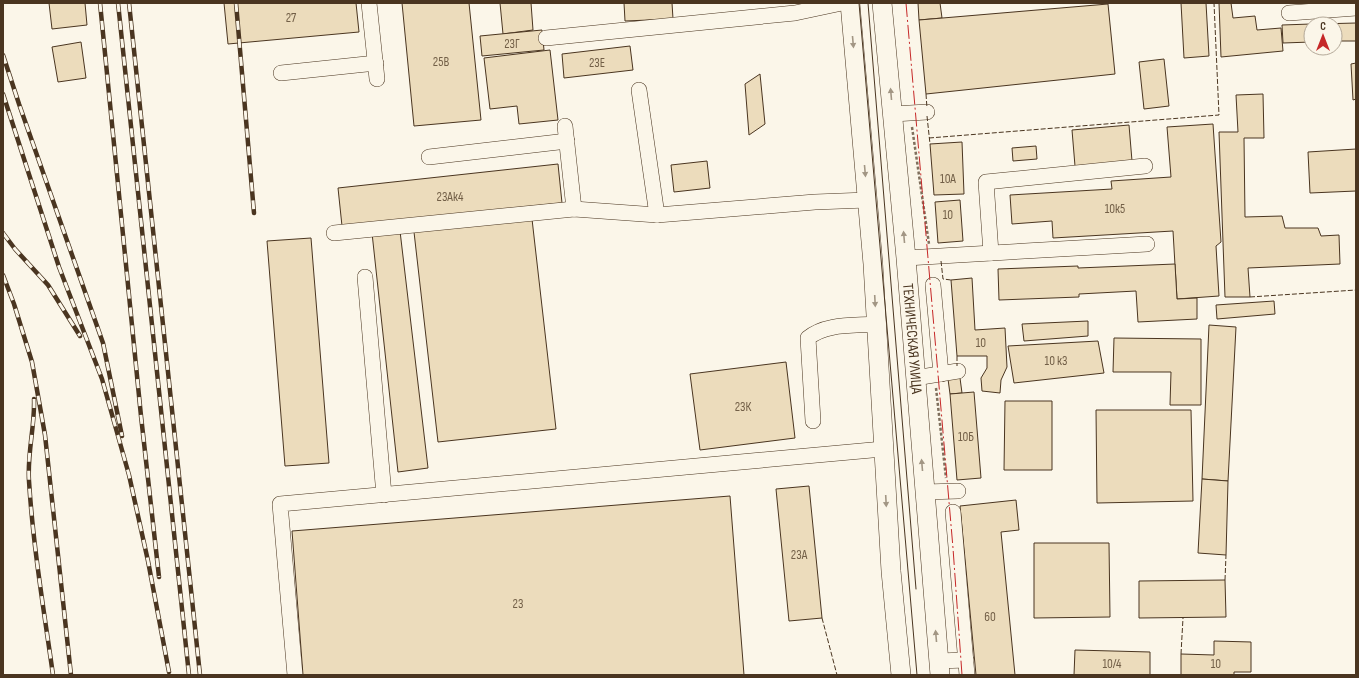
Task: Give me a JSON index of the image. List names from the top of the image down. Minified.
{"streets":{"main road":["ТЕХНИЧЕСКАЯ УЛИЦА"]},"house_numbers":["27","23Г","25В","23Е","10А","23Ак4","10к5","10","10","10 к3","23К","10Б","23А","23","60","10/4","10"],"north":"top"}
